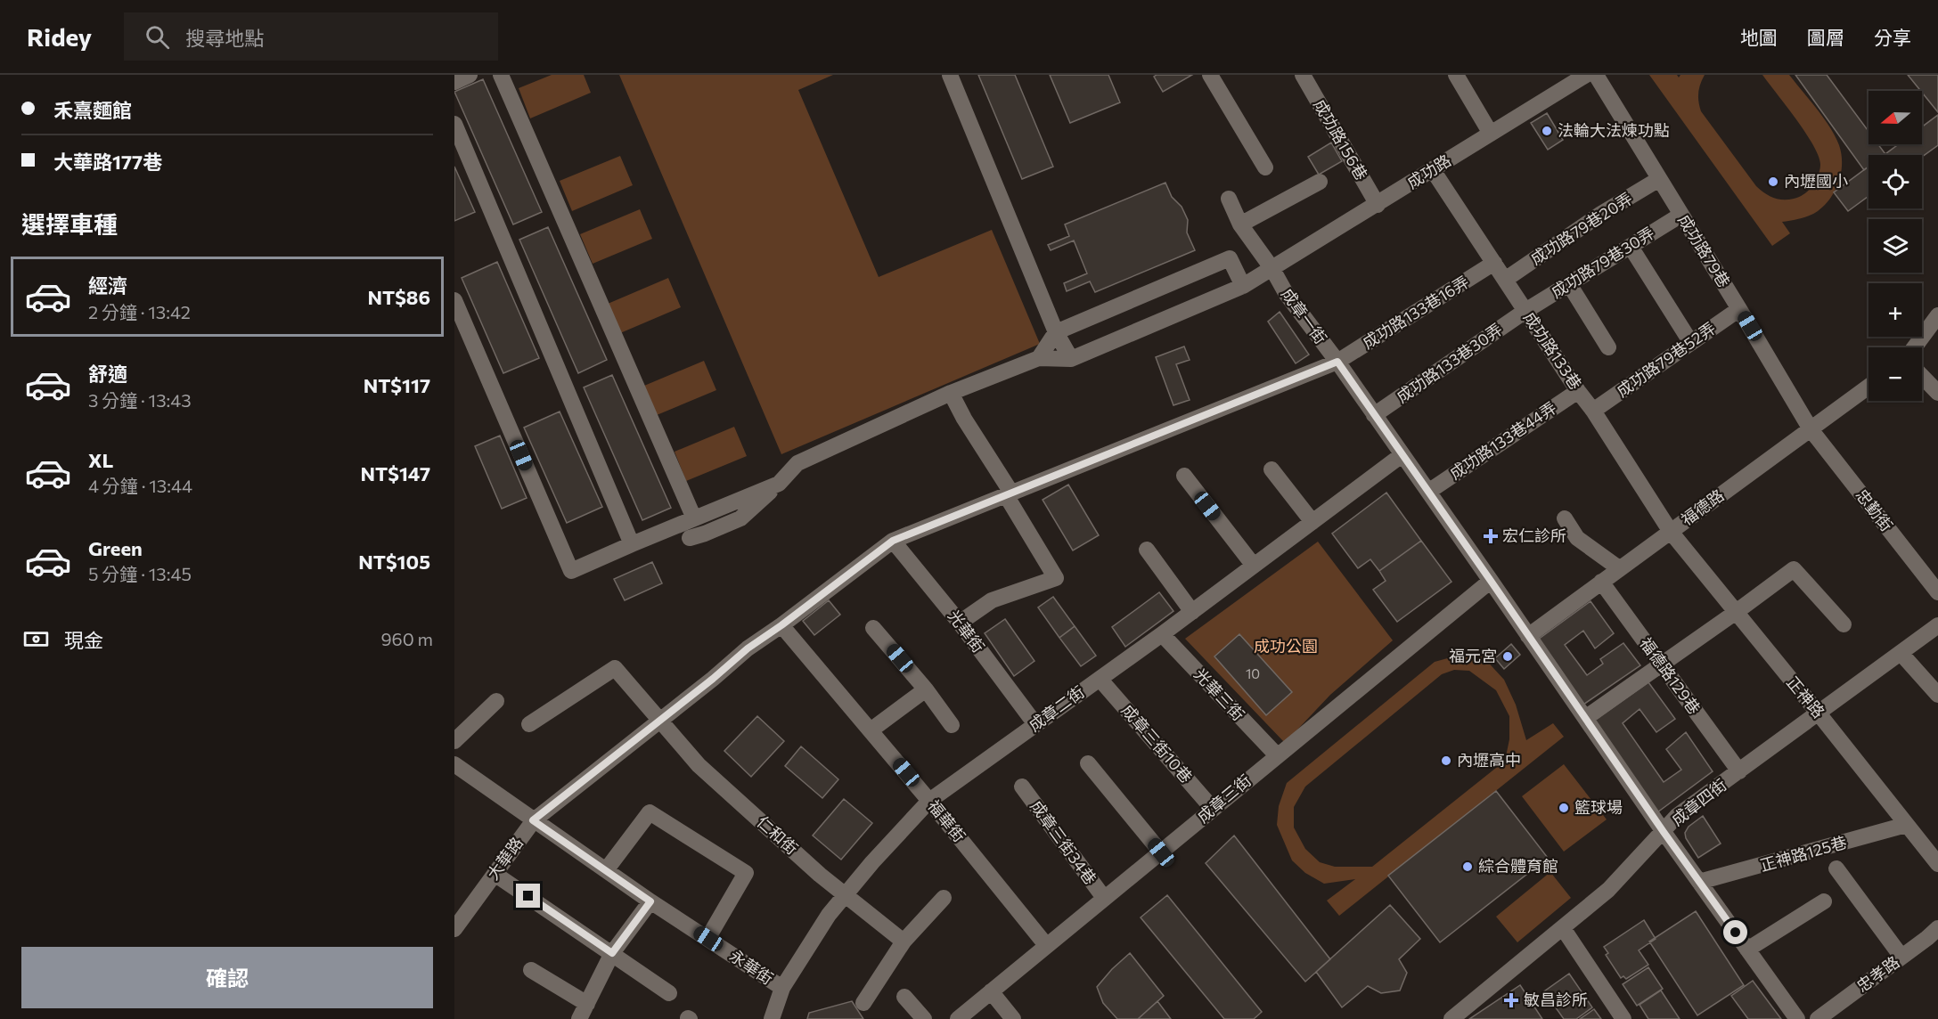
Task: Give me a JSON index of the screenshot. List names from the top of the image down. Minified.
{"streets":{"street":["成功路156巷","成功路","成功路79巷20弄","成功路79巷","成功路79巷30弄","成功路133巷16弄","成章一街","成功路133巷","成功路79巷52弄","成功路133巷30弄","成功路133巷44弄","福德路","忠勤街","光華街","福德路129巷","光華三街","正神路","成章二街","成章三街10巷","成章三街","成章四街","福華街","仁和街","成章三街34巷","正神路125巷","大華路","永華街","忠孝路"]},"crossings":[["成功路156巷","成功路"],["成功路","成章一街"],["成功路","成功路133巷"],["成功路79巷20弄","成功路79巷"],["成功路79巷20弄","成功路133巷"],["成功路79巷","成功路79巷30弄"],["成功路79巷","成功路79巷52弄"],["成功路79巷","福德路"],["成功路79巷","忠勤街"],["成功路79巷30弄","成功路133巷"],["成功路79巷30弄","成功路133巷30弄"],["成功路133巷16弄","成章一街"],["成功路133巷16弄","成功路133巷"],["成功路133巷16弄","大華路"],["成章一街","成功路133巷30弄"],["成章一街","成功路133巷44弄"],["成章一街","福德路"],["成章一街","成章二街"],["成章一街","成章三街"],["成章一街","成章四街"],["成章一街","正神路125巷"],["成功路133巷","成功路79巷52弄"],["成功路133巷","成功路133巷30弄"],["成功路133巷","成功路133巷44弄"],["成功路133巷","福德路"],["成功路133巷","正神路"],["福德路","忠勤街"],["福德路","福德路129巷"],["福德路","正神路"],["光華街","成章二街"],["光華街","大華路"],["福德路129巷","成章四街"],["光華三街","成章二街"],["光華三街","成章三街"],["正神路","成章四街"],["正神路","正神路125巷"],["成章二街","成章三街10巷"],["成章二街","福華街"],["成章二街","仁和街"],["成章二街","永華街"],["成章三街10巷","成章三街"],["成章三街","福華街"],["成章三街","成章三街34巷"],["福華街","大華路"],["仁和街","大華路"],["大華路","永華街"]],"parks":["成功公園"],"places":{"other":["法輪大法煉功點","內壢國小","福元宮","內壢高中","籃球場","綜合體育館"],"health":["宏仁診所","敏昌診所"]},"house_numbers":["10"],"north":"left","page":{"header":"Ridey","search":"搜尋地點","nav":["地圖","圖層","分享"],"banner":["禾熹麵館","大華路177巷"],"map_buttons":["+","−"],"heading":"選擇車種","list":[{"name":"經濟","note":"2 分鐘 · 13:42","value":"NT$86"},{"name":"舒適","note":"3 分鐘 · 13:43","value":"NT$117"},{"name":"XL","note":"4 分鐘 · 13:44","value":"NT$147"},{"name":"Green","note":"5 分鐘 · 13:45","value":"NT$105"}],"pay":["現金","960 m"],"buttons":"確認"}}
